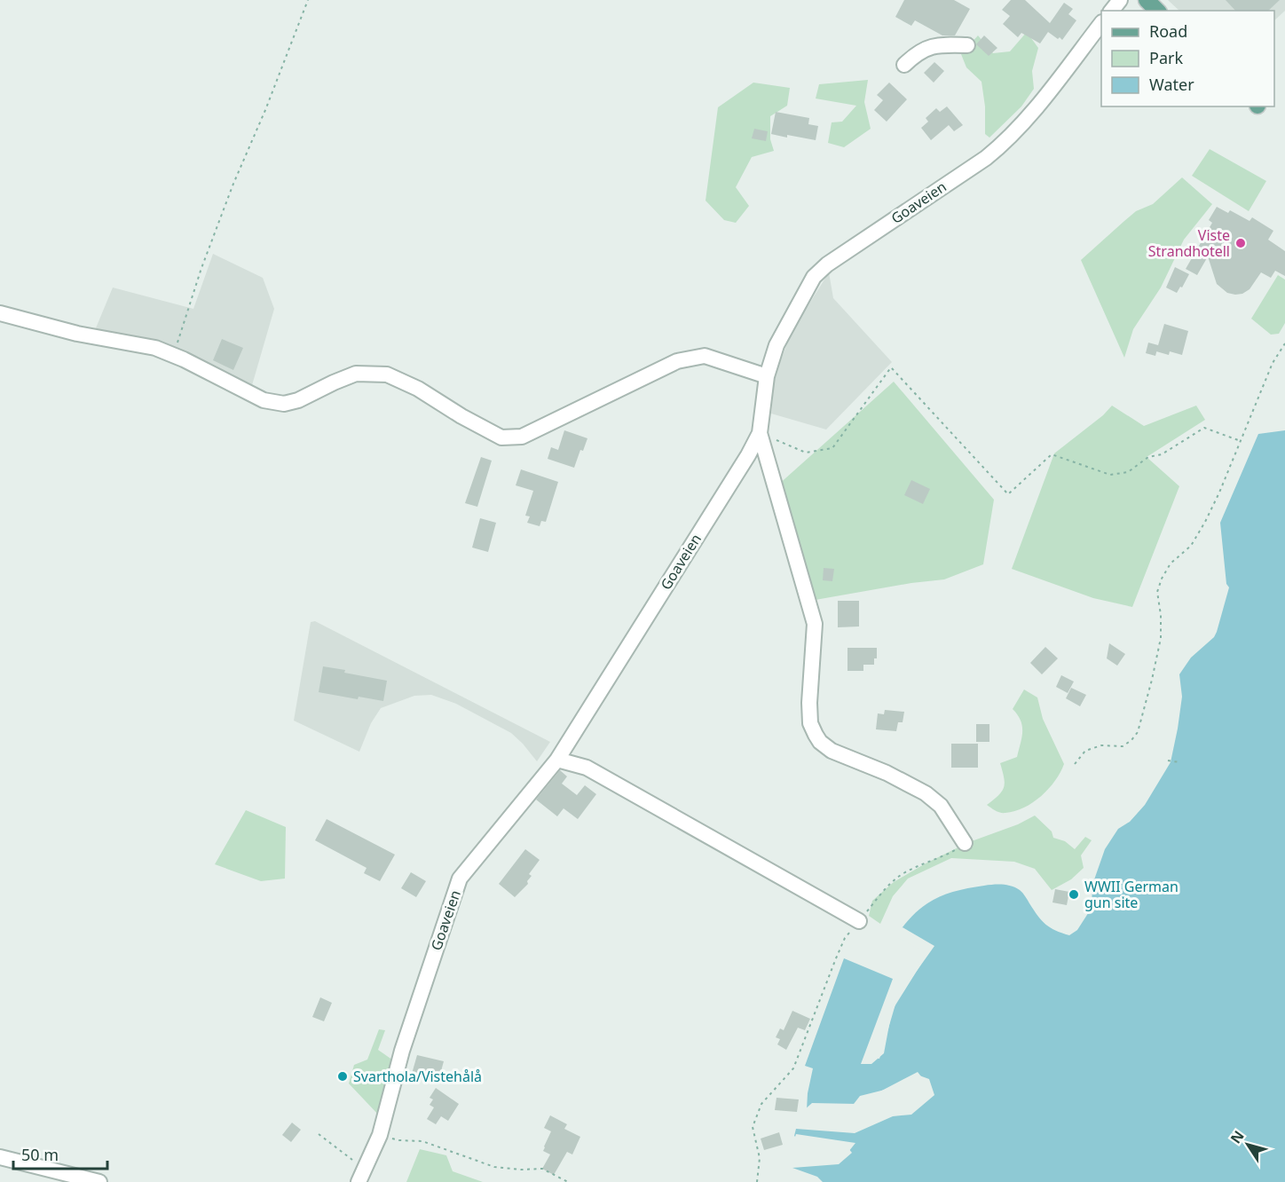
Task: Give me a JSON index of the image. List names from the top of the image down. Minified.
{"streets":{"street":["Goaveien"]},"places":["Viste Strandhotell","WWII German gun site","Svarthola/Vistehålå"],"legend":["Road","Park","Water"],"scale_bar":"50 m","north":"top left"}
